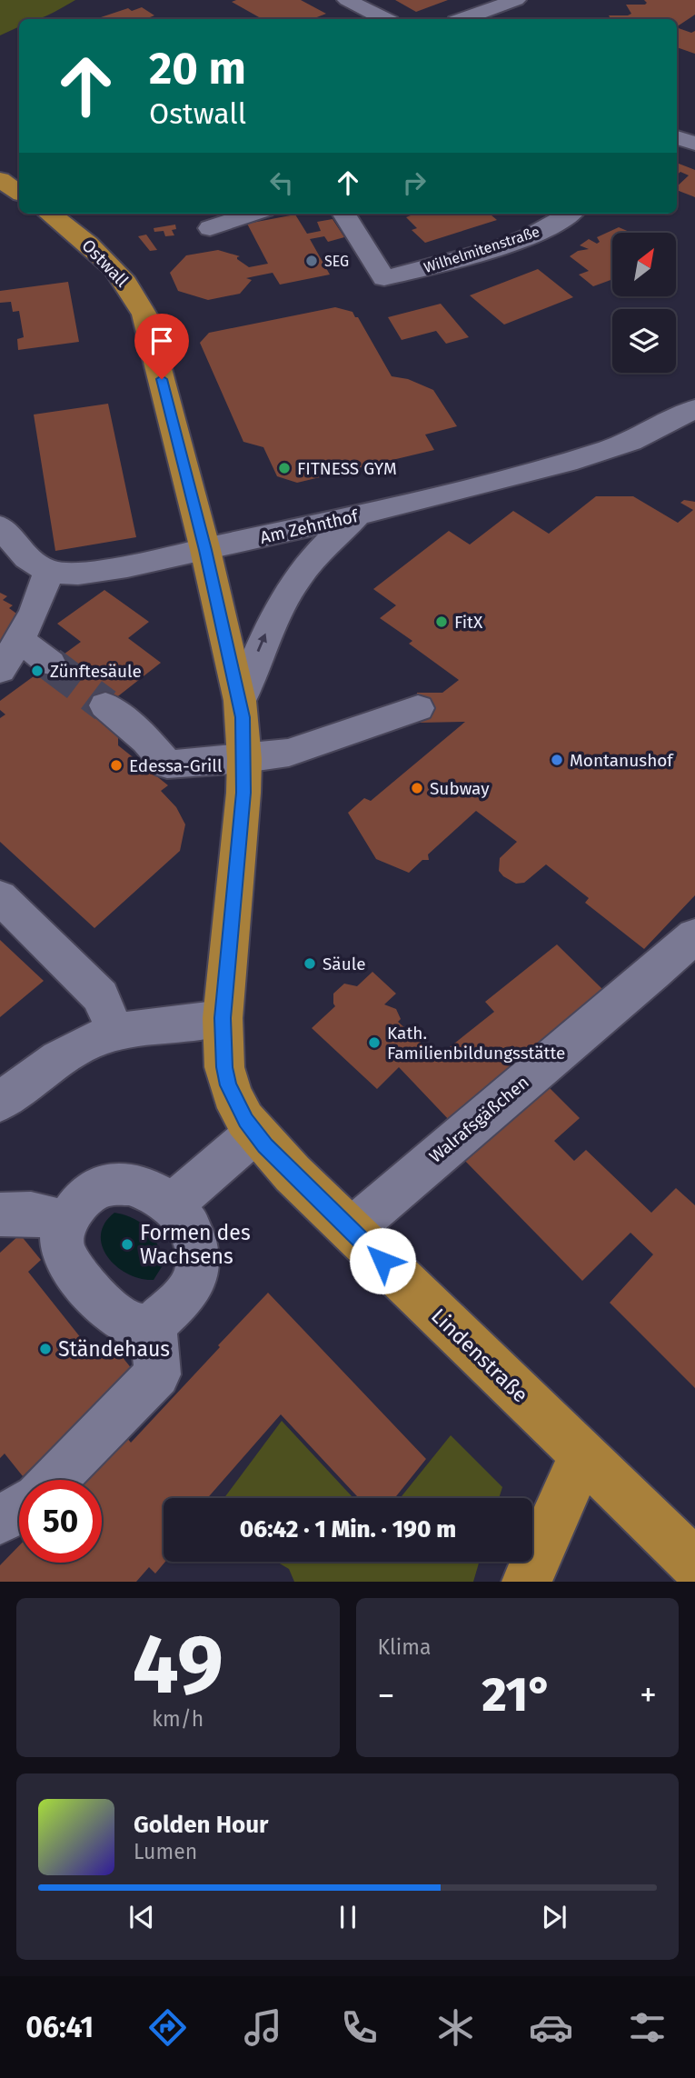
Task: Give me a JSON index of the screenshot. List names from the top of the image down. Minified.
{"streets":{"main road":["Ostwall","Lindenstraße"],"street":["Wilhelmitenstraße","Am Zehnthof","Walrafsgäßchen"]},"crossings":[["Ostwall","Am Zehnthof"],["Ostwall","Lindenstraße"],["Walrafsgäßchen","Lindenstraße"]],"places":["SEG","FITNESS GYM","FitX","Zünftesäule","Montanushof","Edessa-Grill","Subway","Säule","Kath. Familienbildungsstätte","Formen des Wachsens","Ständehaus"],"north":"top right","page":{"turn":["20 m","Ostwall"],"limit":"50","trip":"06:42 · 1 Min. · 190 m","tile":[["49","km/h"],"Klima"],"heat":["−","21°","+"],"song":["Golden Hour","Lumen"],"tabs":"06:41"}}
